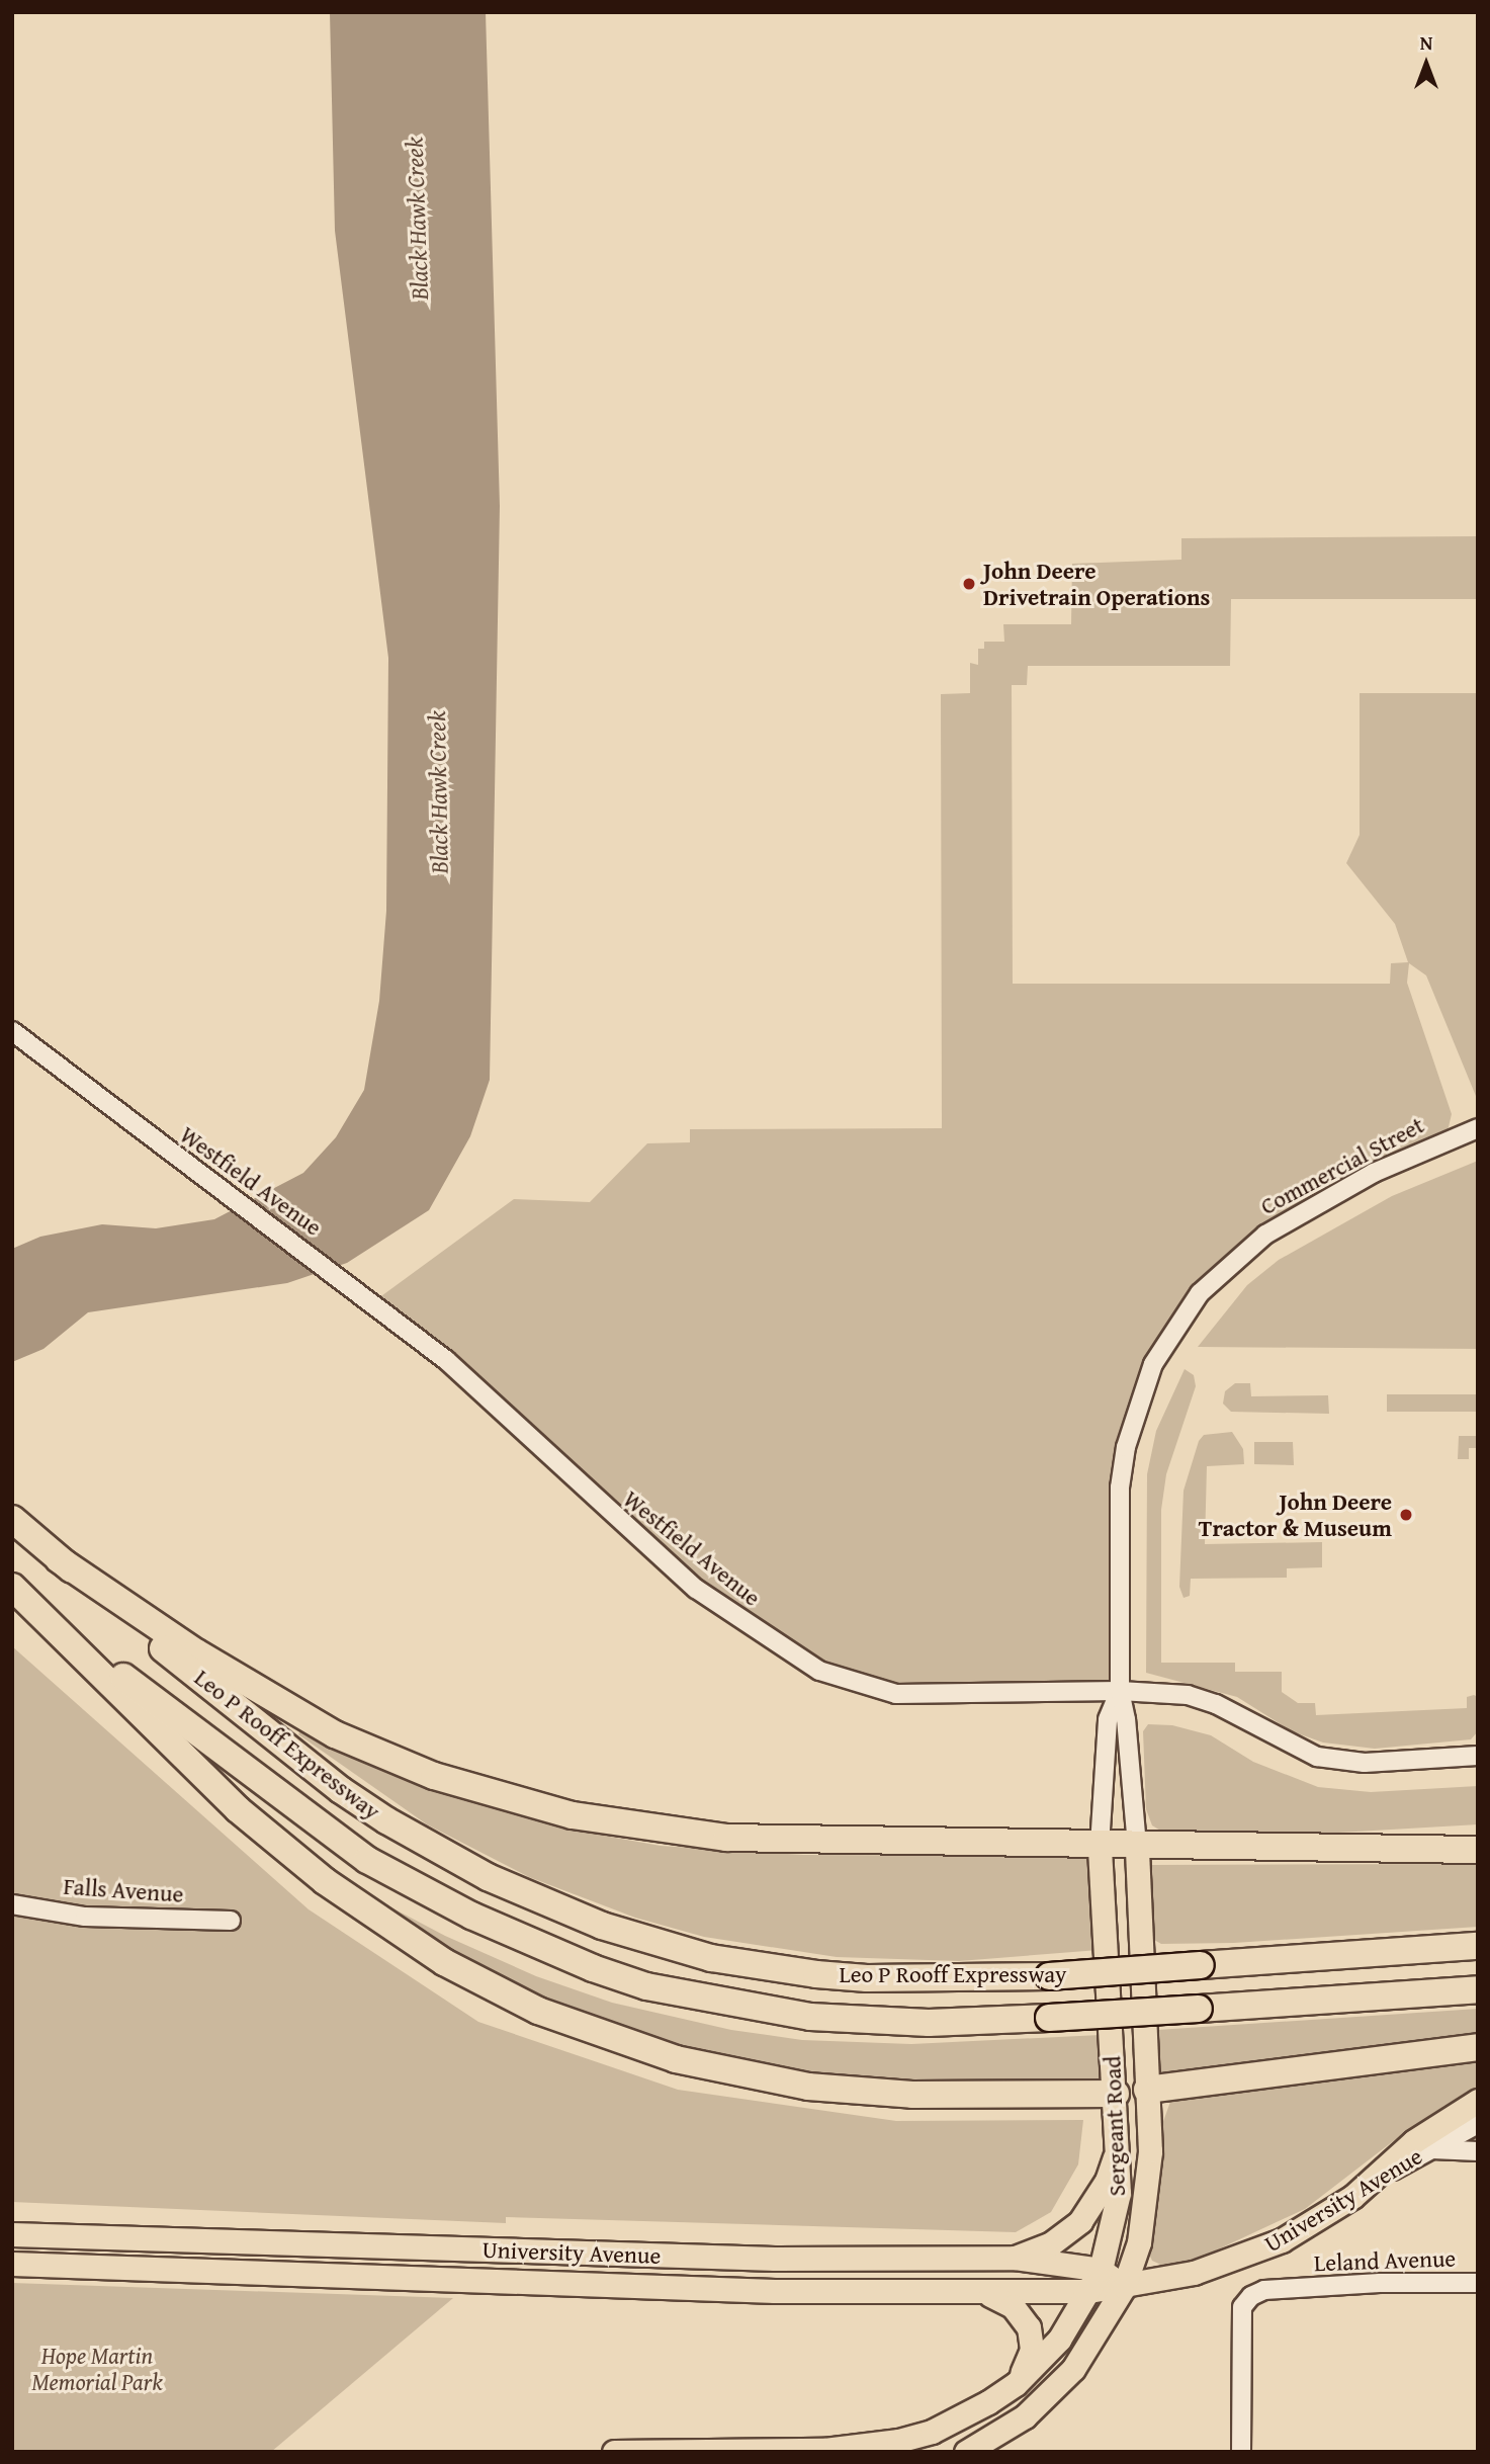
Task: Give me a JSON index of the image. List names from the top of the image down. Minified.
{"streets":{"highway":["Leo P Rooff Expressway"],"main road":["Sergeant Road","University Avenue"],"street":["Commercial Street","Westfield Avenue","Falls Avenue","Leland Avenue"]},"crossings":[["Commercial Street","Westfield Avenue"],["Sergeant Road","University Avenue"]],"water":["Black Hawk Creek"],"parks":["Hope Martin Memorial Park"],"places":["John Deere Drivetrain Operations","John Deere Tractor & Museum"],"north":"top"}
